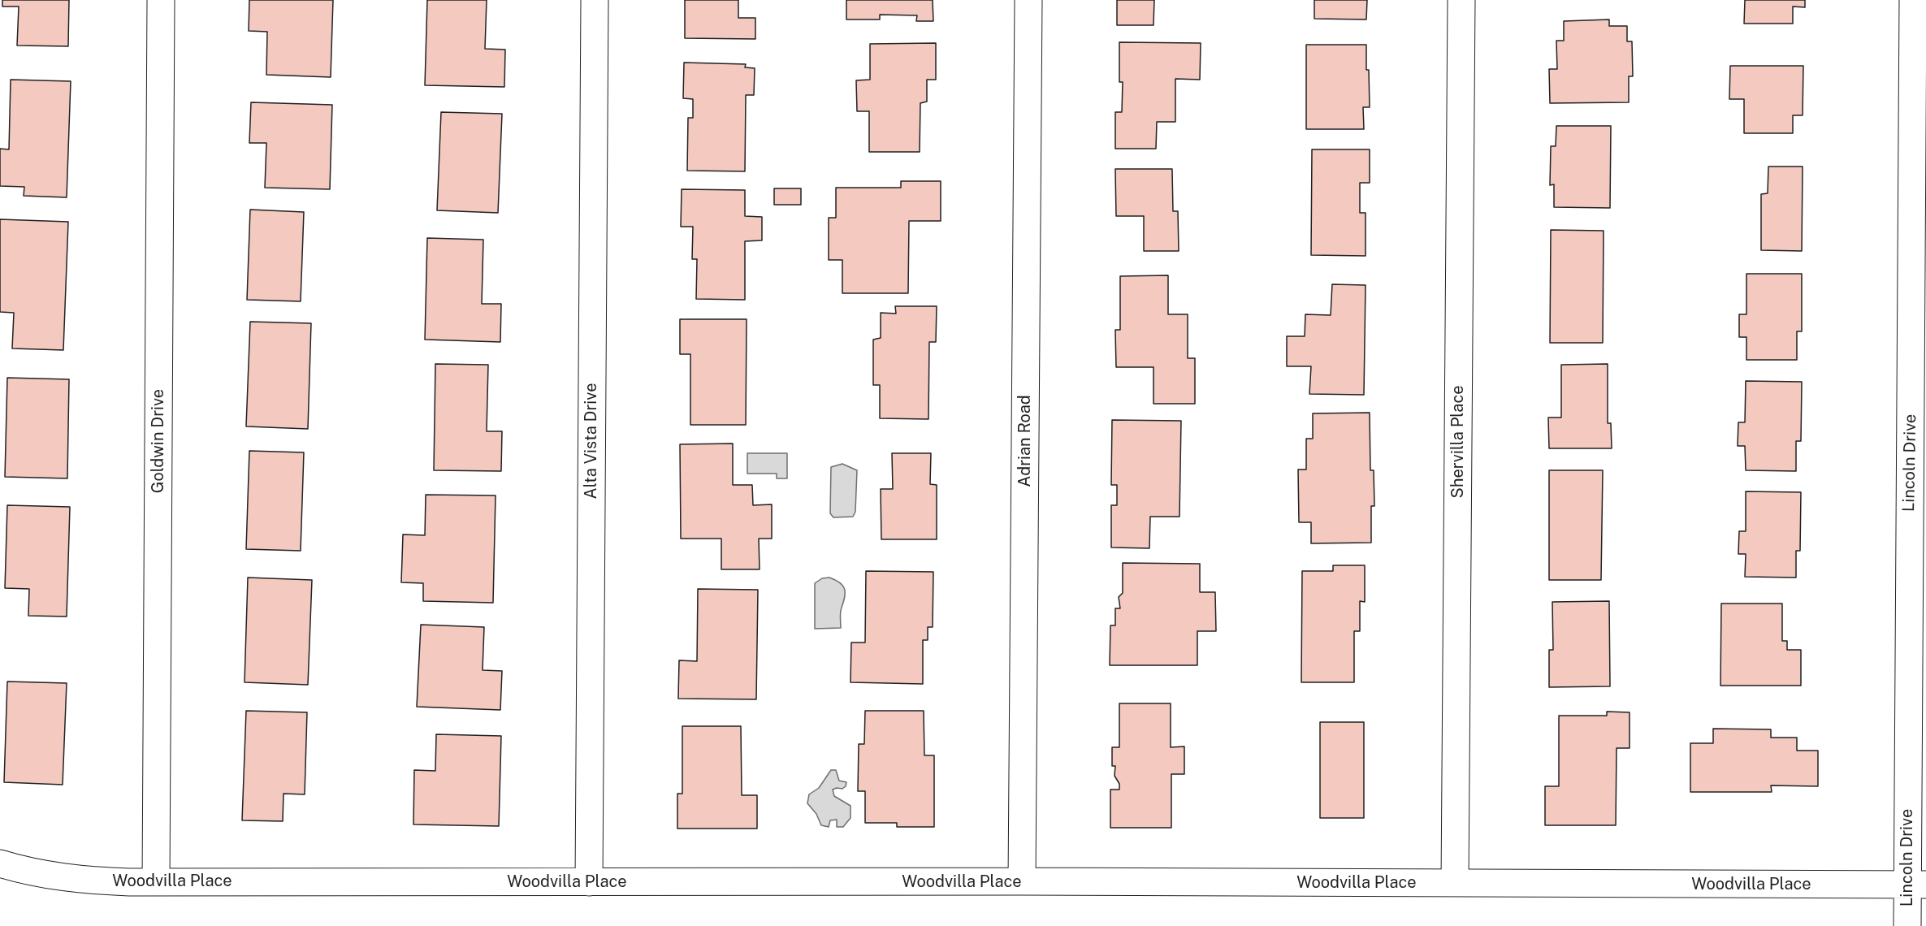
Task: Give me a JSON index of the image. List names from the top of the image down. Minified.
{"streets":{"street":["Goldwin Drive","Alta Vista Drive","Adrian Road","Shervilla Place","Lincoln Drive","Woodvilla Place"]},"crossings":[["Goldwin Drive","Woodvilla Place"],["Alta Vista Drive","Woodvilla Place"],["Adrian Road","Woodvilla Place"],["Shervilla Place","Woodvilla Place"],["Lincoln Drive","Woodvilla Place"]]}
